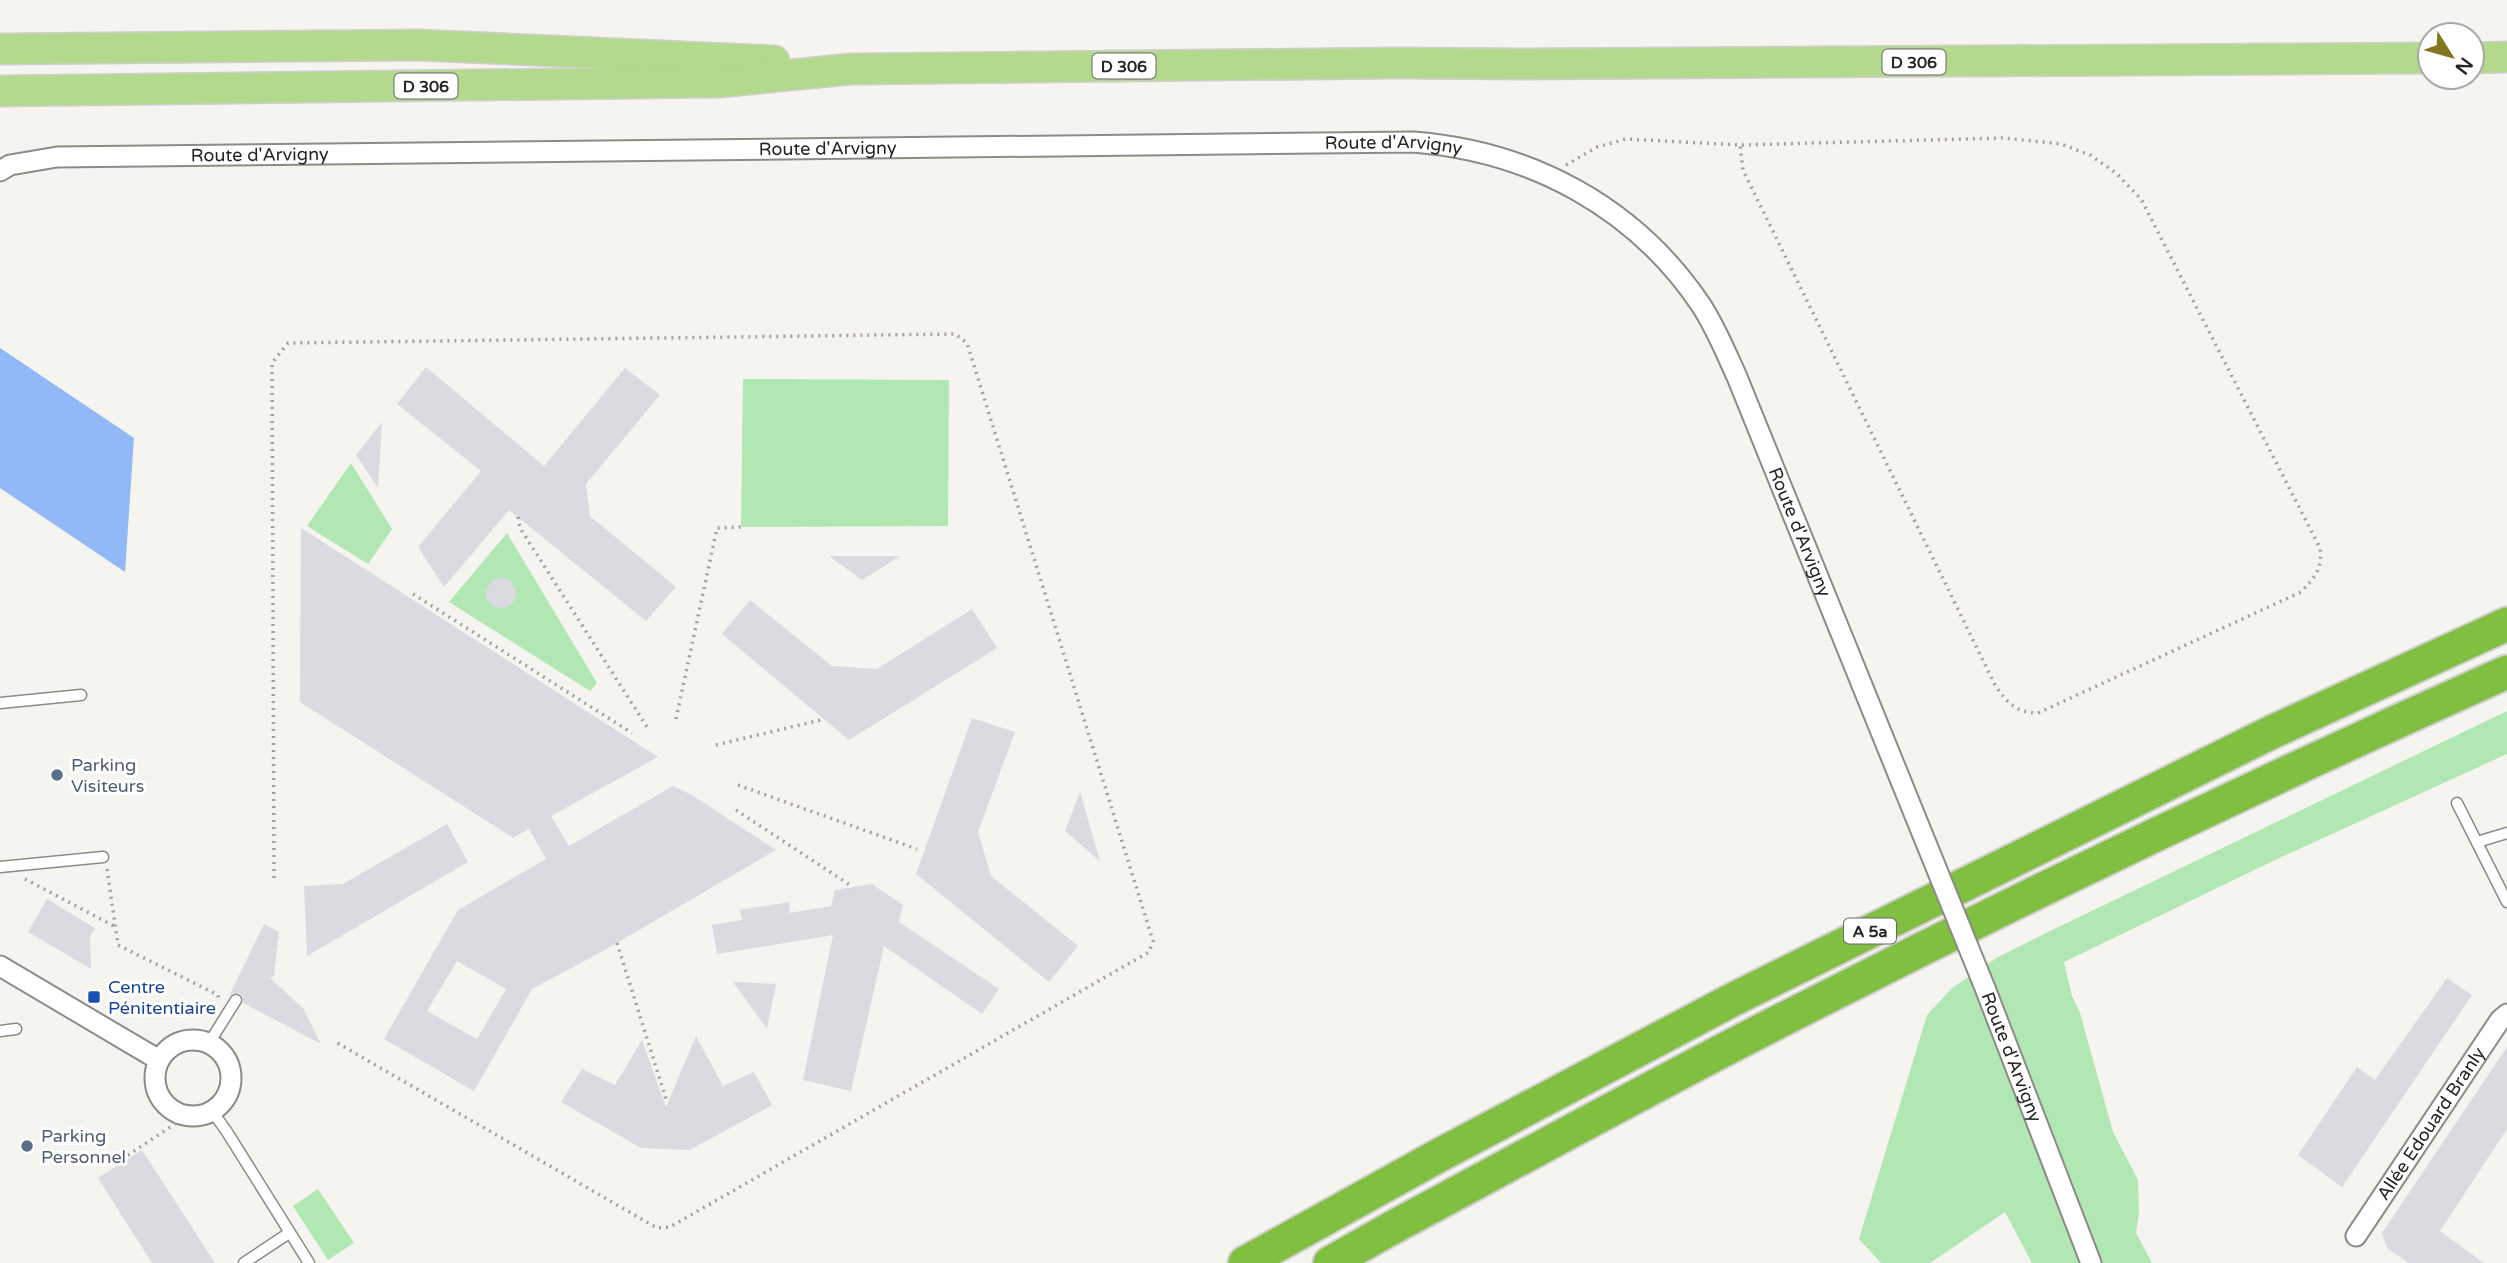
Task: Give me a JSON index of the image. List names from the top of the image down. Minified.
{"streets":{"highway":["A 5a"],"main road":["D 306"],"street":["Route d'Arvigny","Allée Edouard Branly"]},"places":{"other":["Parking Visiteurs","Parking Personnel"],"transit":["Centre Pénitentiaire"]},"north":"bottom right"}
